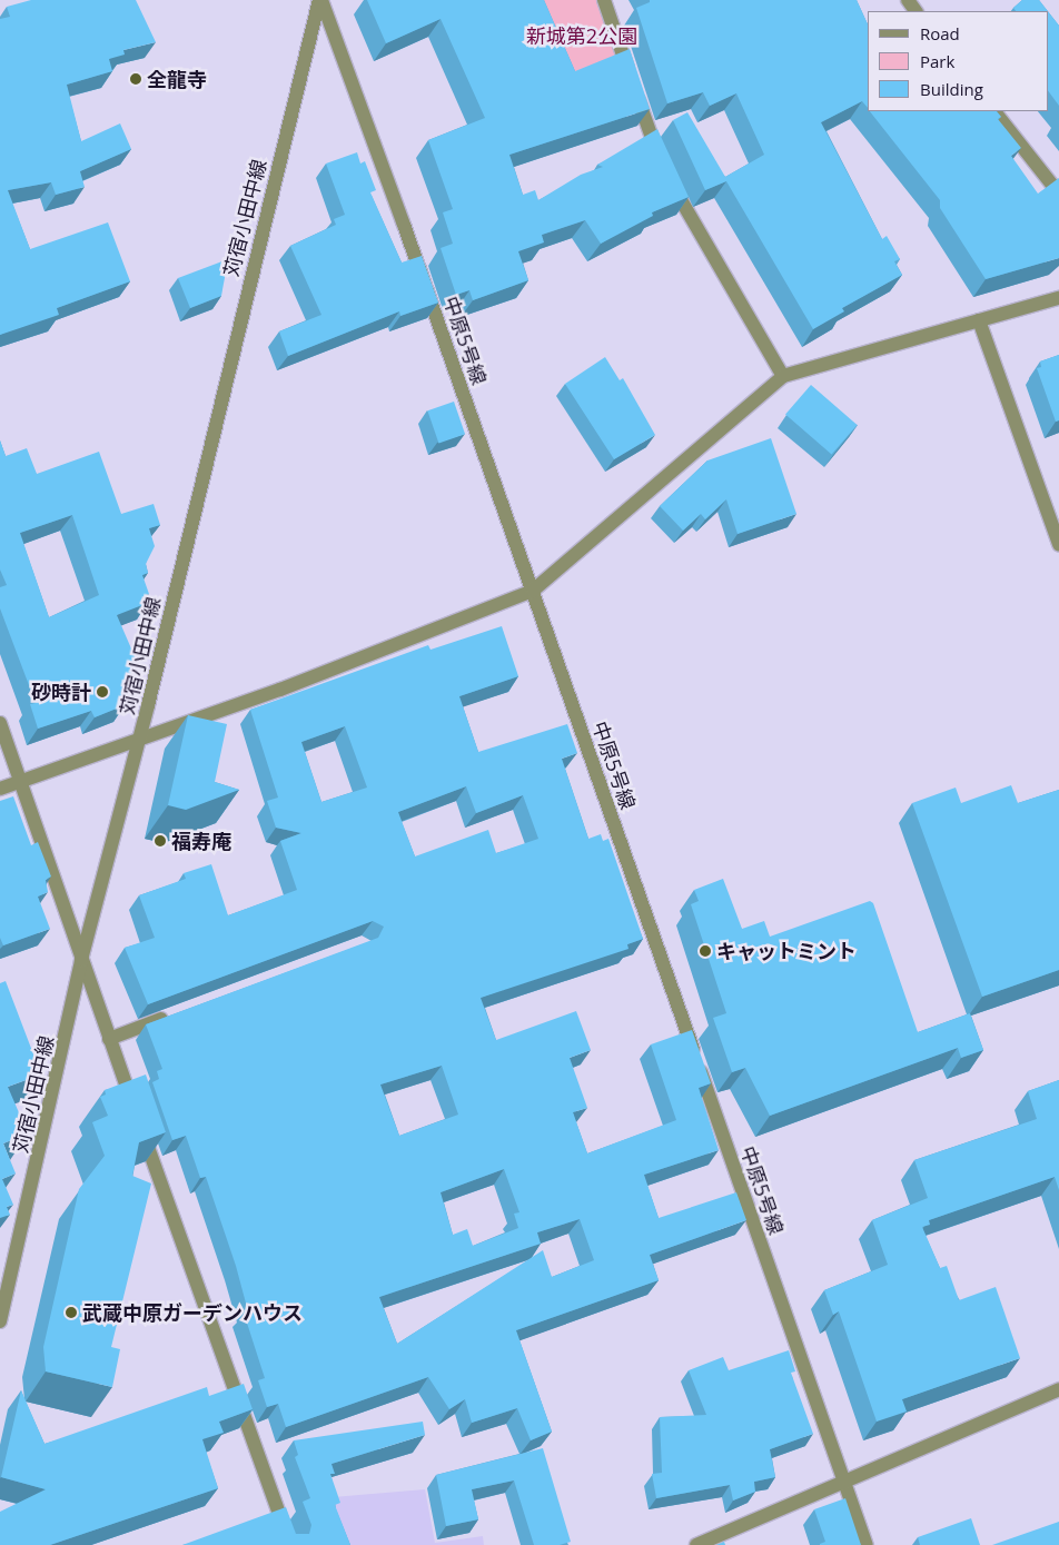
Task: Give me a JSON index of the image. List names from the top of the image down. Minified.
{"streets":{"street":["苅宿小田中線","中原5号線"]},"crossings":[["苅宿小田中線","中原5号線"]],"parks":["新城第2公園"],"places":["全龍寺","砂時計","福寿庵","キャットミント","武蔵中原ガーデンハウス"],"legend":["Road","Park","Building"]}
